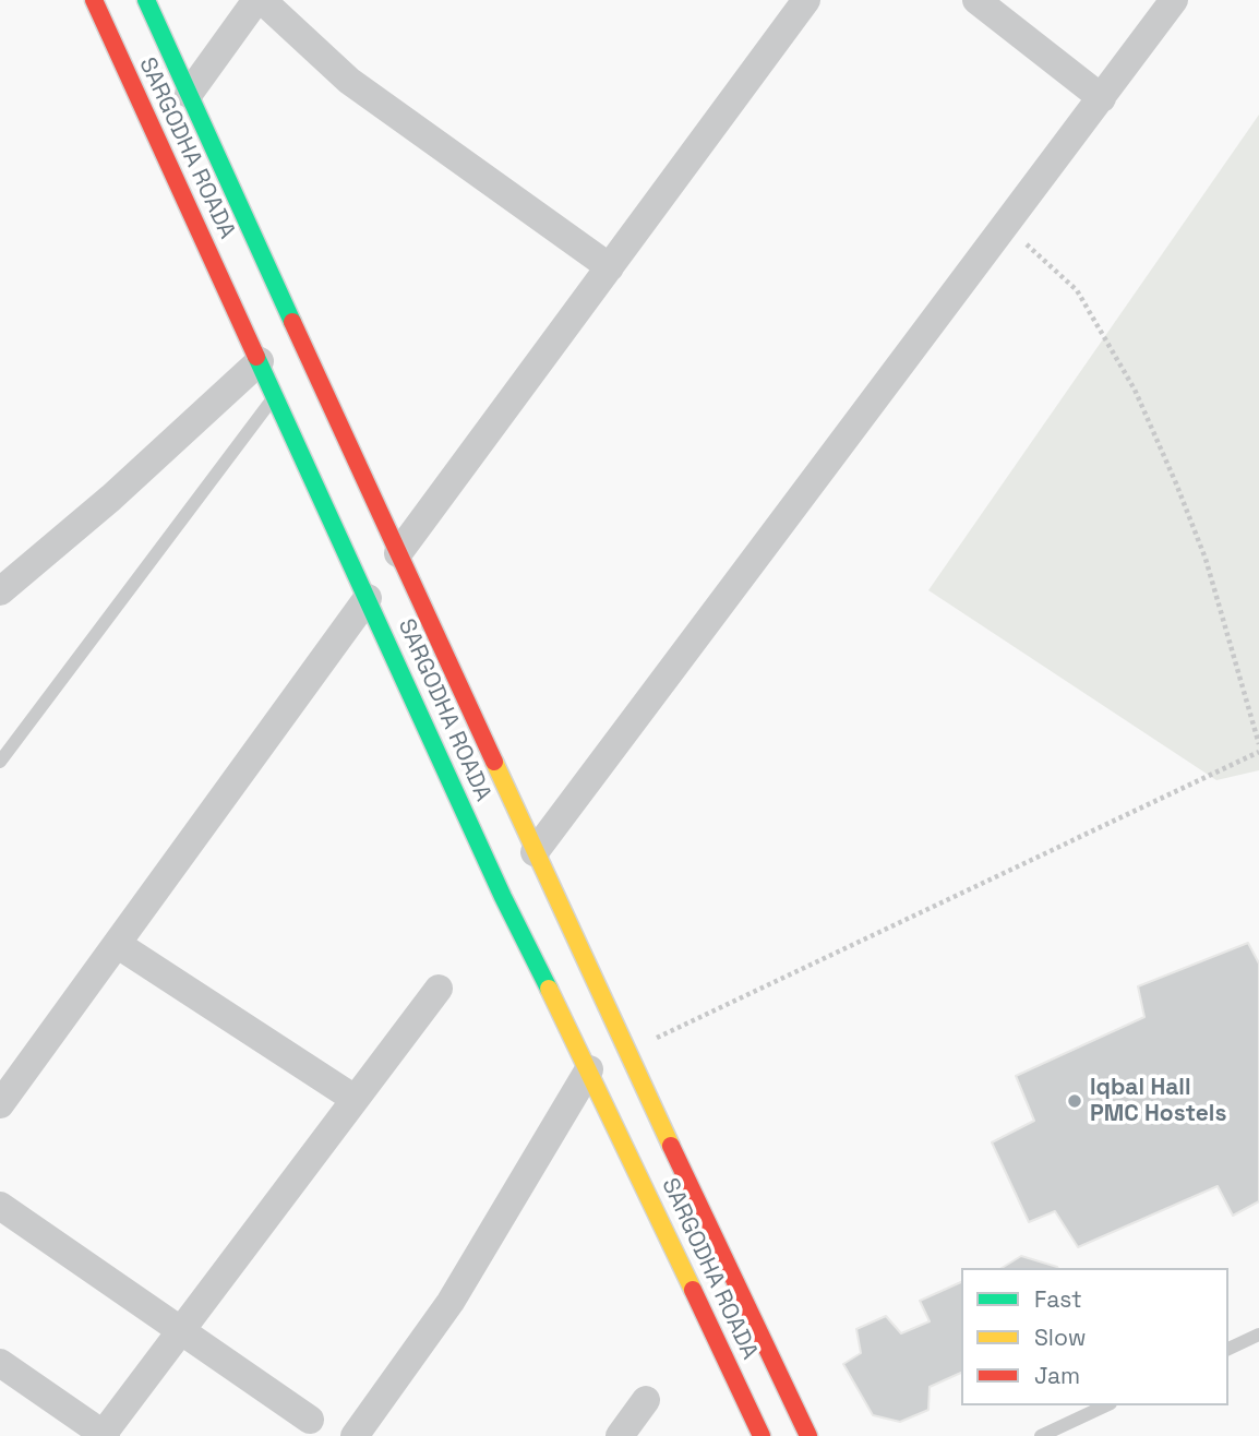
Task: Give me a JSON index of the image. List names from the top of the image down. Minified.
{"streets":{"highway":["SARGODHA ROADA"]},"places":["Iqbal Hall PMC Hostels"],"legend":["Fast","Slow","Jam"]}
